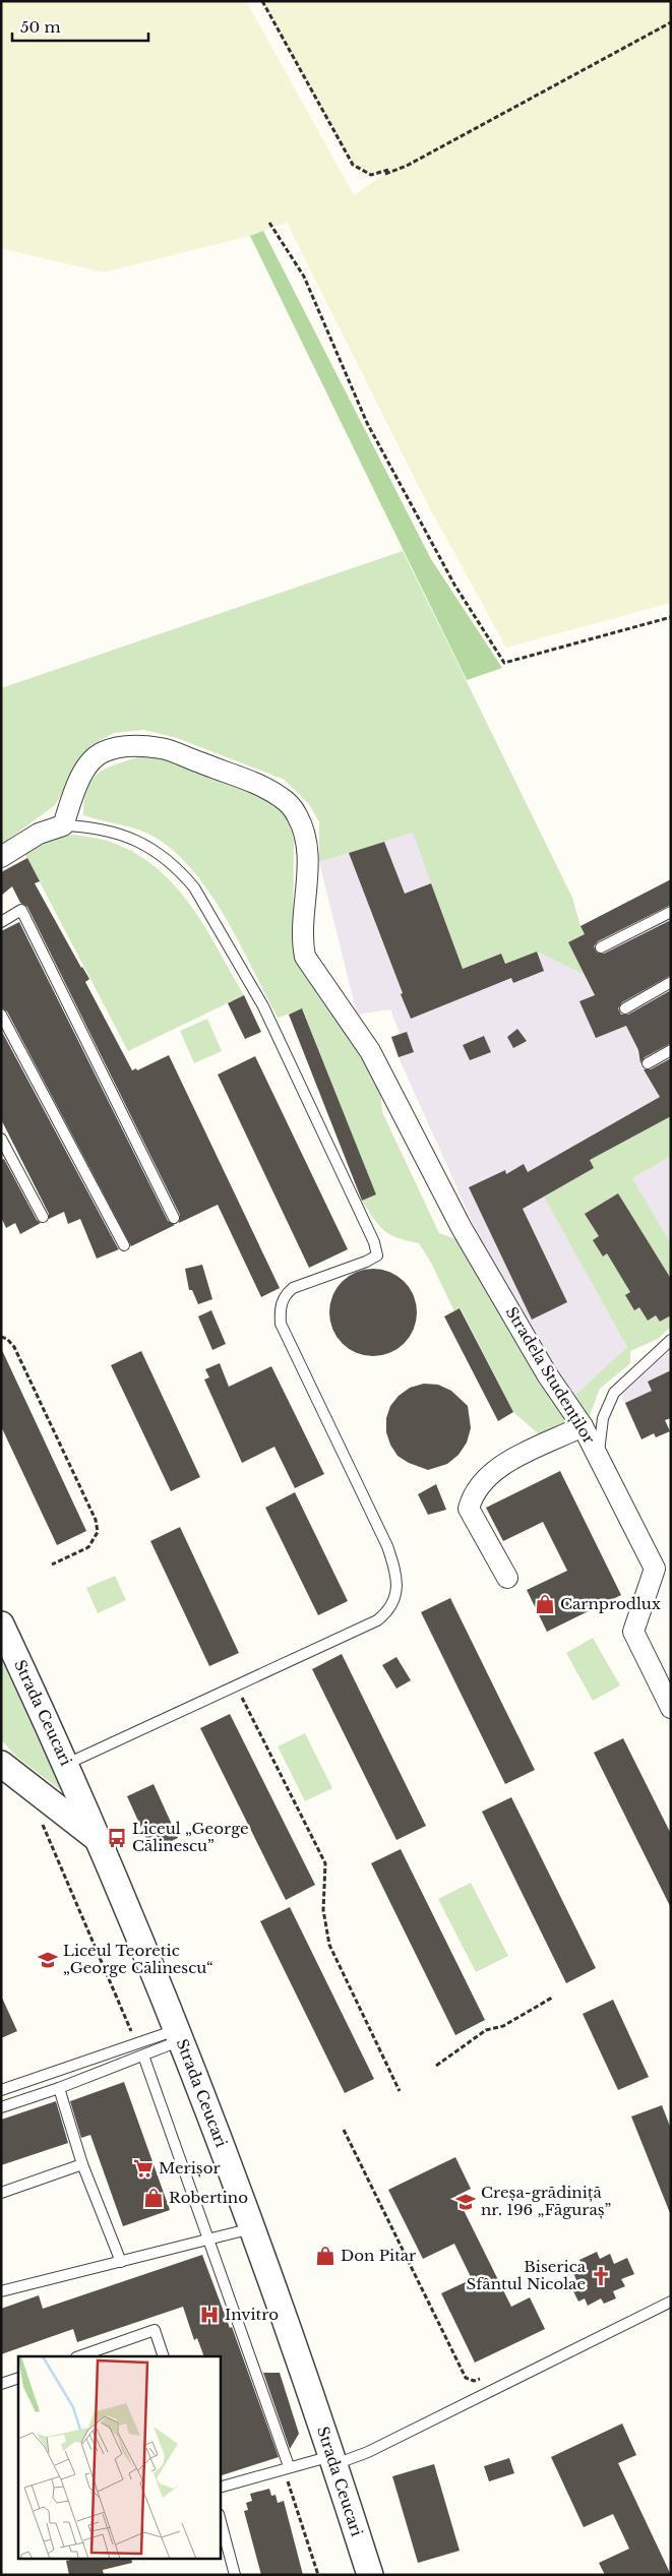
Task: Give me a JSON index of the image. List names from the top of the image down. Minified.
{"streets":{"street":["Stradela Studenților","Strada Ceucari"]},"places":{"shop":["Carnprodlux","Robertino","Don Pitar"],"bus stop":["Liceul „George Călinescu”"],"school or university":["Liceul Teoretic „George Călinescu“","Creșa-grădiniță nr. 196 „Făguraș”"],"supermarket":["Merișor"],"church":["Biserica Sfântul Nicolae"],"hospital":["Invitro"]},"scale_bar":"50 m"}
